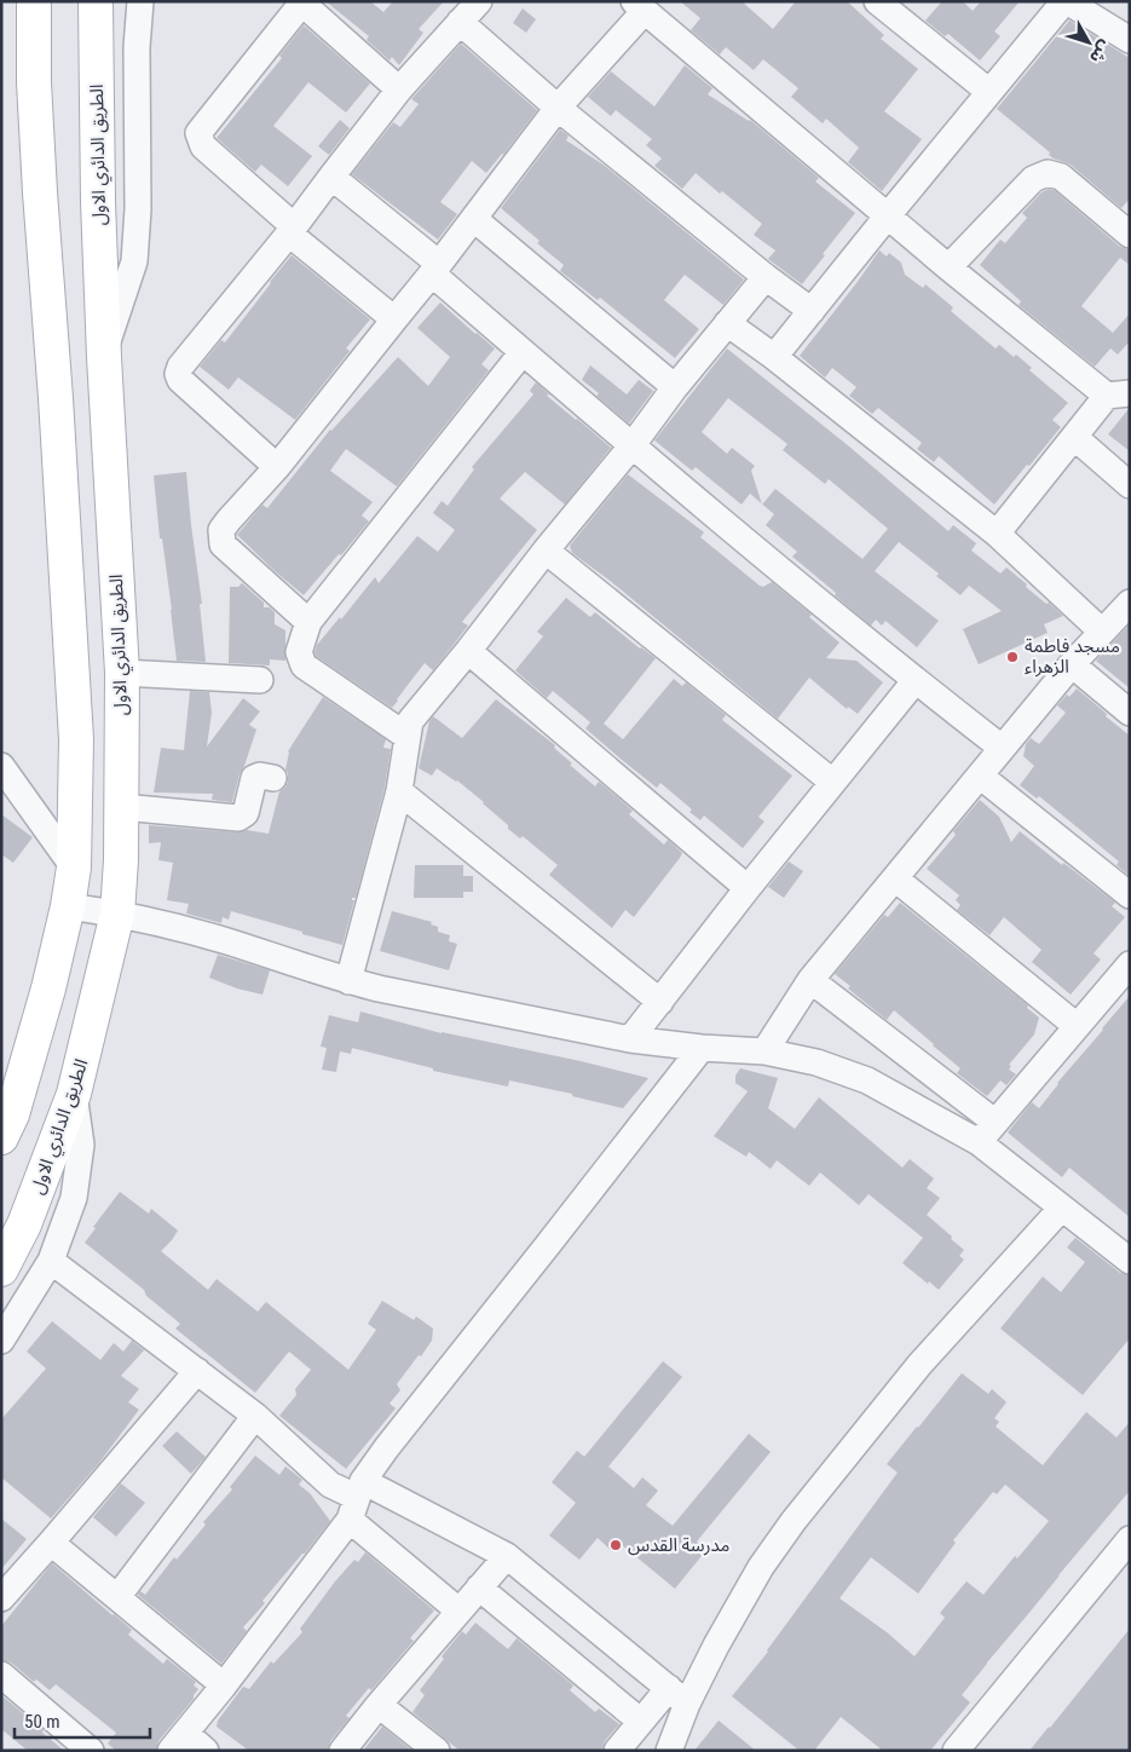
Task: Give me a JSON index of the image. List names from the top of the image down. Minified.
{"streets":{"main road":["الطريق الدائري الاول"]},"places":["مسجد فاطمة الزهراء","مدرسة القدس"],"scale_bar":"50 m","north":"bottom right"}
